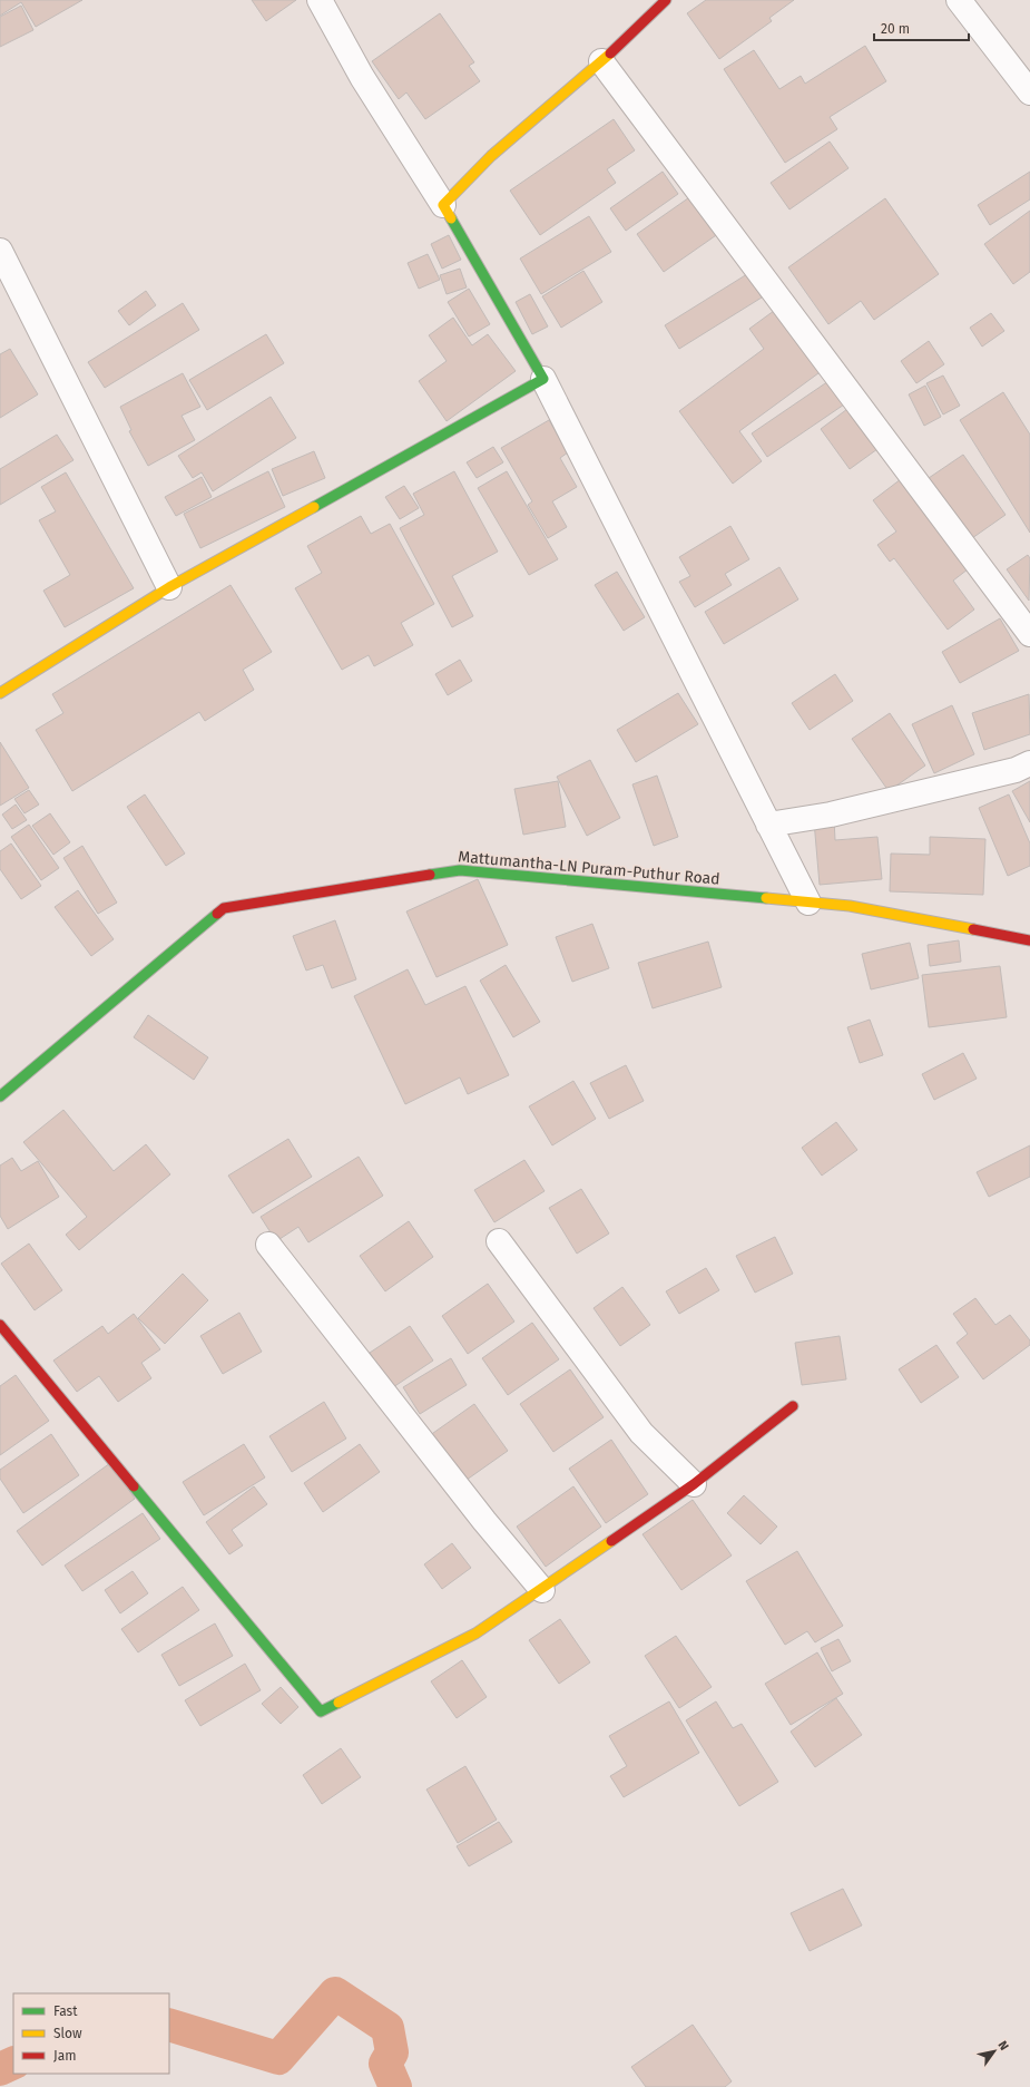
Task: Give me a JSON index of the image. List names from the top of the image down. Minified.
{"streets":{"street":["Mattumantha-LN Puram-Puthur Road"]},"legend":["Fast","Slow","Jam"],"scale_bar":"20 m","north":"top right"}
